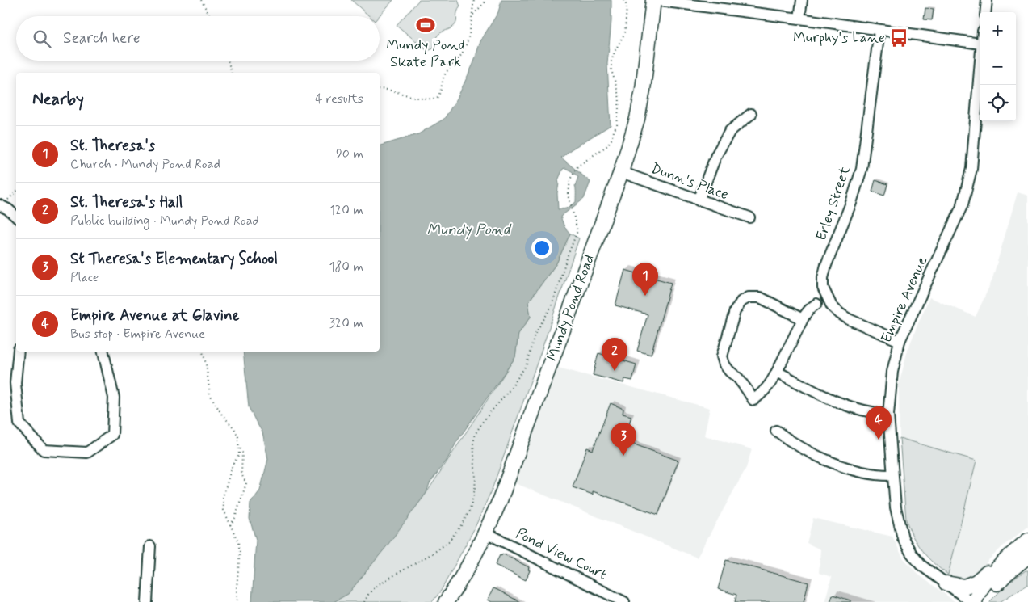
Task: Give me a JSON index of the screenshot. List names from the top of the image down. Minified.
{"streets":{"street":["Dunn's Place","Erley Street","Empire Avenue","Mundy Pond Road","Pond View Court"]},"crossings":[["Dunn's Place","Mundy Pond Road"],["Erley Street","Empire Avenue"],["Mundy Pond Road","Pond View Court"]],"water":["Mundy Pond"],"places":{"sports":["Mundy Pond Skate Park"],"bus stop":["Murphy's Lane"]},"page":{"map_buttons":["+","−"],"search":"Search here","heading":["Nearby","4 results"],"list":[{"mark":"1","name":"St. Theresa's","note":"Church · Mundy Pond Road","value":"90 m"},{"mark":"2","name":"St. Theresa's Hall","note":"Public building · Mundy Pond Road","value":"120 m"},{"mark":"3","name":"St Theresa's Elementary School","note":"Place","value":"180 m"},{"mark":"4","name":"Empire Avenue at Glavine","note":"Bus stop · Empire Avenue","value":"320 m"}],"pins":["1","2","4","3"]}}
